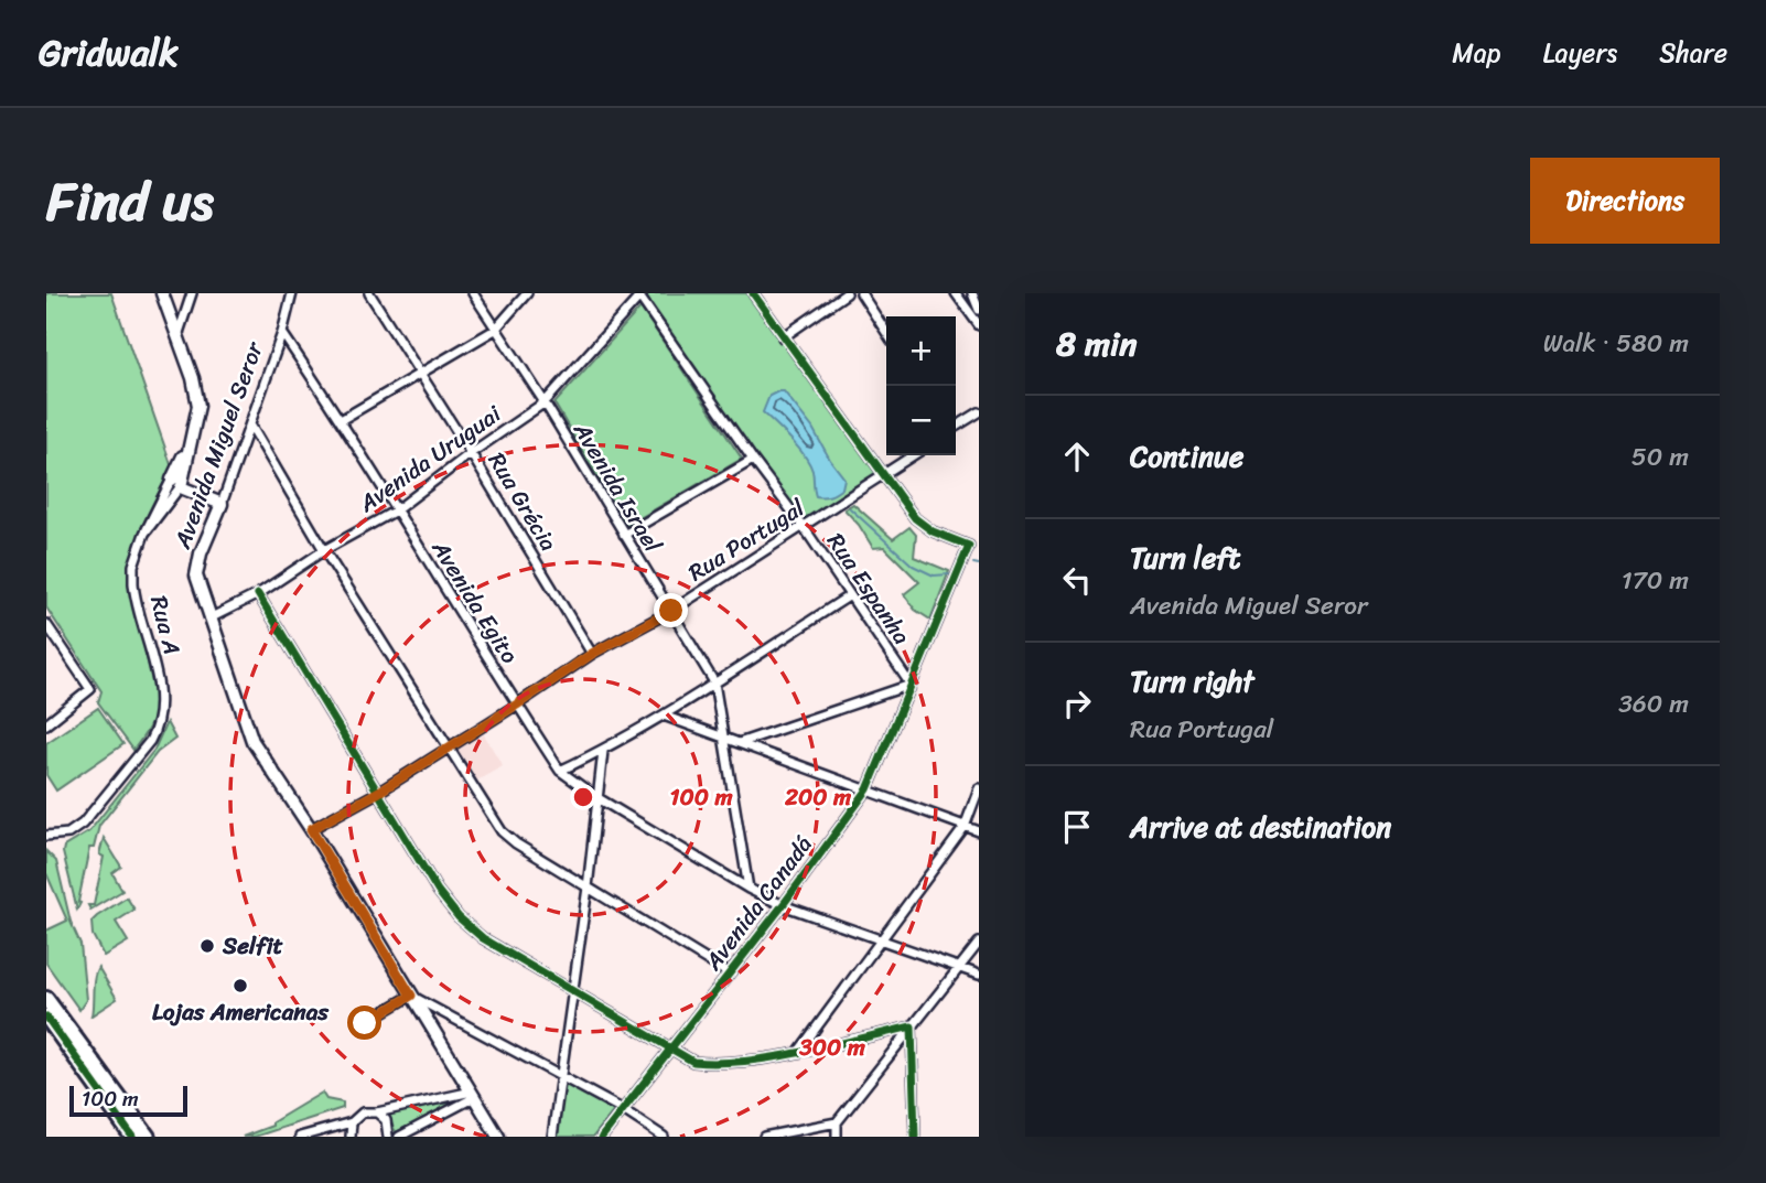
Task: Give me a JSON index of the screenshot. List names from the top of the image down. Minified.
{"streets":{"street":["Avenida Miguel Seror","Avenida Uruguai","Avenida Israel","Rua Grécia","Rua Portugal","Rua Espanha","Avenida Egito","Rua A","Avenida Canadá"]},"crossings":[["Avenida Miguel Seror","Avenida Uruguai"],["Avenida Miguel Seror","Rua Portugal"],["Avenida Miguel Seror","Avenida Egito"],["Avenida Uruguai","Avenida Israel"],["Avenida Uruguai","Rua Grécia"],["Avenida Uruguai","Rua Espanha"],["Avenida Uruguai","Avenida Egito"],["Avenida Israel","Rua Portugal"],["Avenida Israel","Avenida Egito"],["Rua Grécia","Rua Portugal"],["Rua Portugal","Rua Espanha"],["Rua Portugal","Avenida Egito"],["Rua Portugal","Avenida Canadá"],["Rua Espanha","Avenida Canadá"],["Avenida Egito","Avenida Canadá"]],"places":["Selfit","Lojas Americanas"],"scale_bar":"100 m","page":{"header":"Gridwalk","nav":["Map","Layers","Share"],"title":"Find us","buttons":"Directions","heading":["8 min","Walk · 580 m"],"map_buttons":["+","−"],"list":[["Continue","50 m"],["Turn left","Avenida Miguel Seror","170 m"],["Turn right","Rua Portugal","360 m"],"Arrive at destination"],"scale":"100 m"},"rings":["100 m","200 m","300 m"]}
